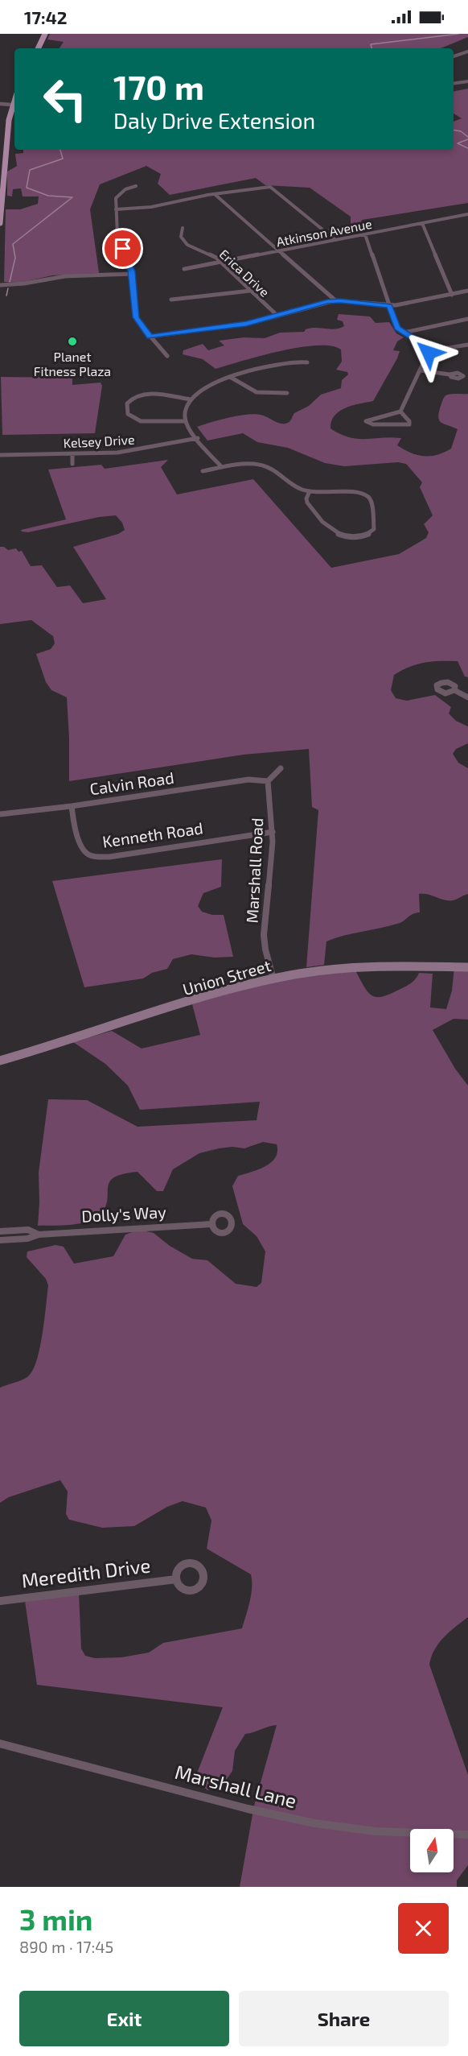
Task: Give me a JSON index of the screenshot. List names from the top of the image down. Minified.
{"streets":{"main road":["Union Street"],"street":["Atkinson Avenue","Erica Drive","Kelsey Drive","Calvin Road","Kenneth Road","Marshall Road","Dolly's Way","Meredith Drive","Marshall Lane"]},"crossings":[["Atkinson Avenue","Erica Drive"],["Calvin Road","Kenneth Road"],["Calvin Road","Marshall Road"],["Kenneth Road","Marshall Road"],["Marshall Road","Union Street"]],"places":["Planet Fitness Plaza"],"north":"top","page":{"status":"17:42","turn":["170 m","Daly Drive Extension"],"heading":["3 min","890 m · 17:45"],"buttons":["Exit","Share"]}}
